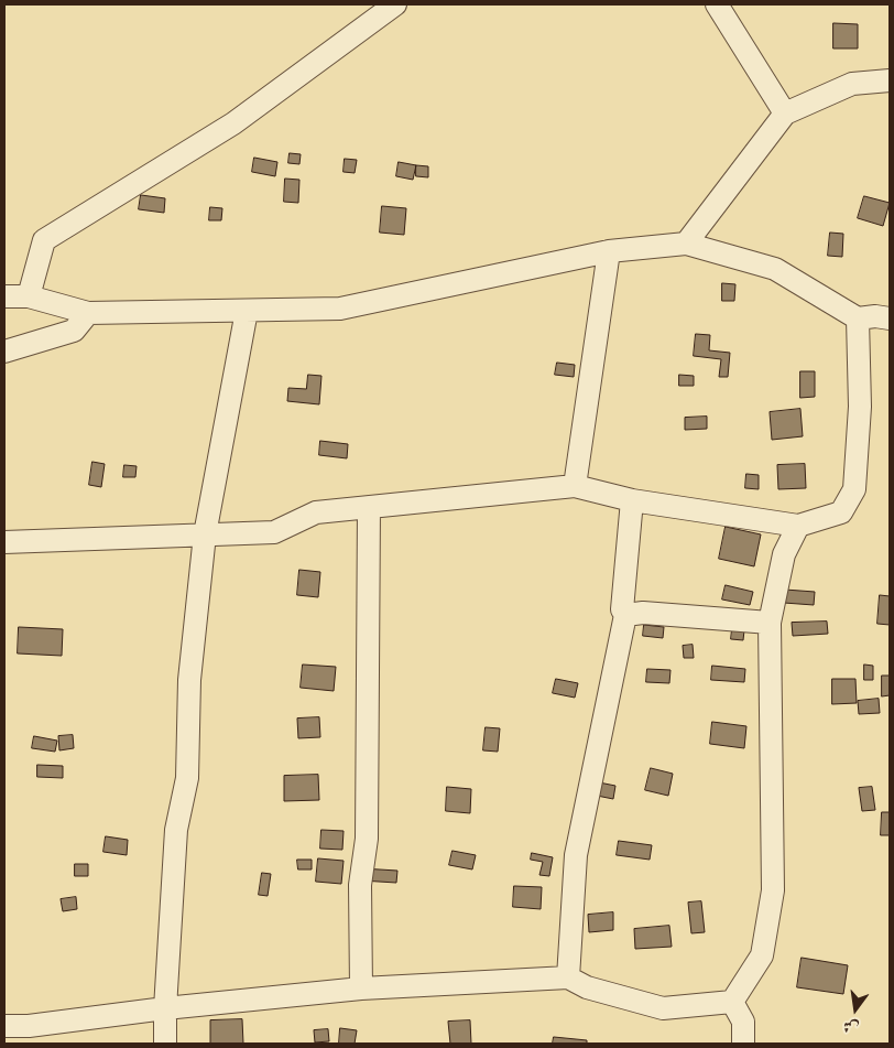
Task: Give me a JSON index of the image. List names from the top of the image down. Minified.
{"north":"bottom"}
